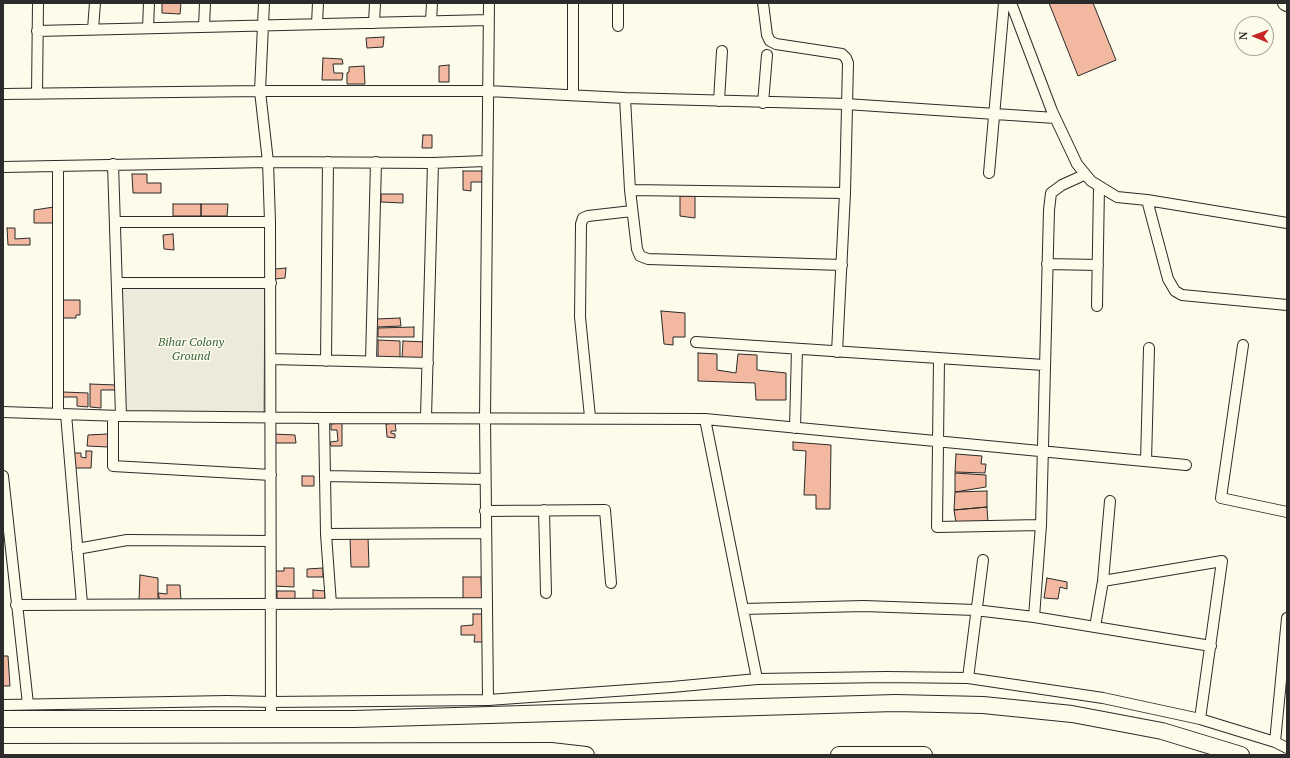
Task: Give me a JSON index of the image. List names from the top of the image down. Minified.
{"parks":["Bihar Colony Ground"],"north":"left"}
